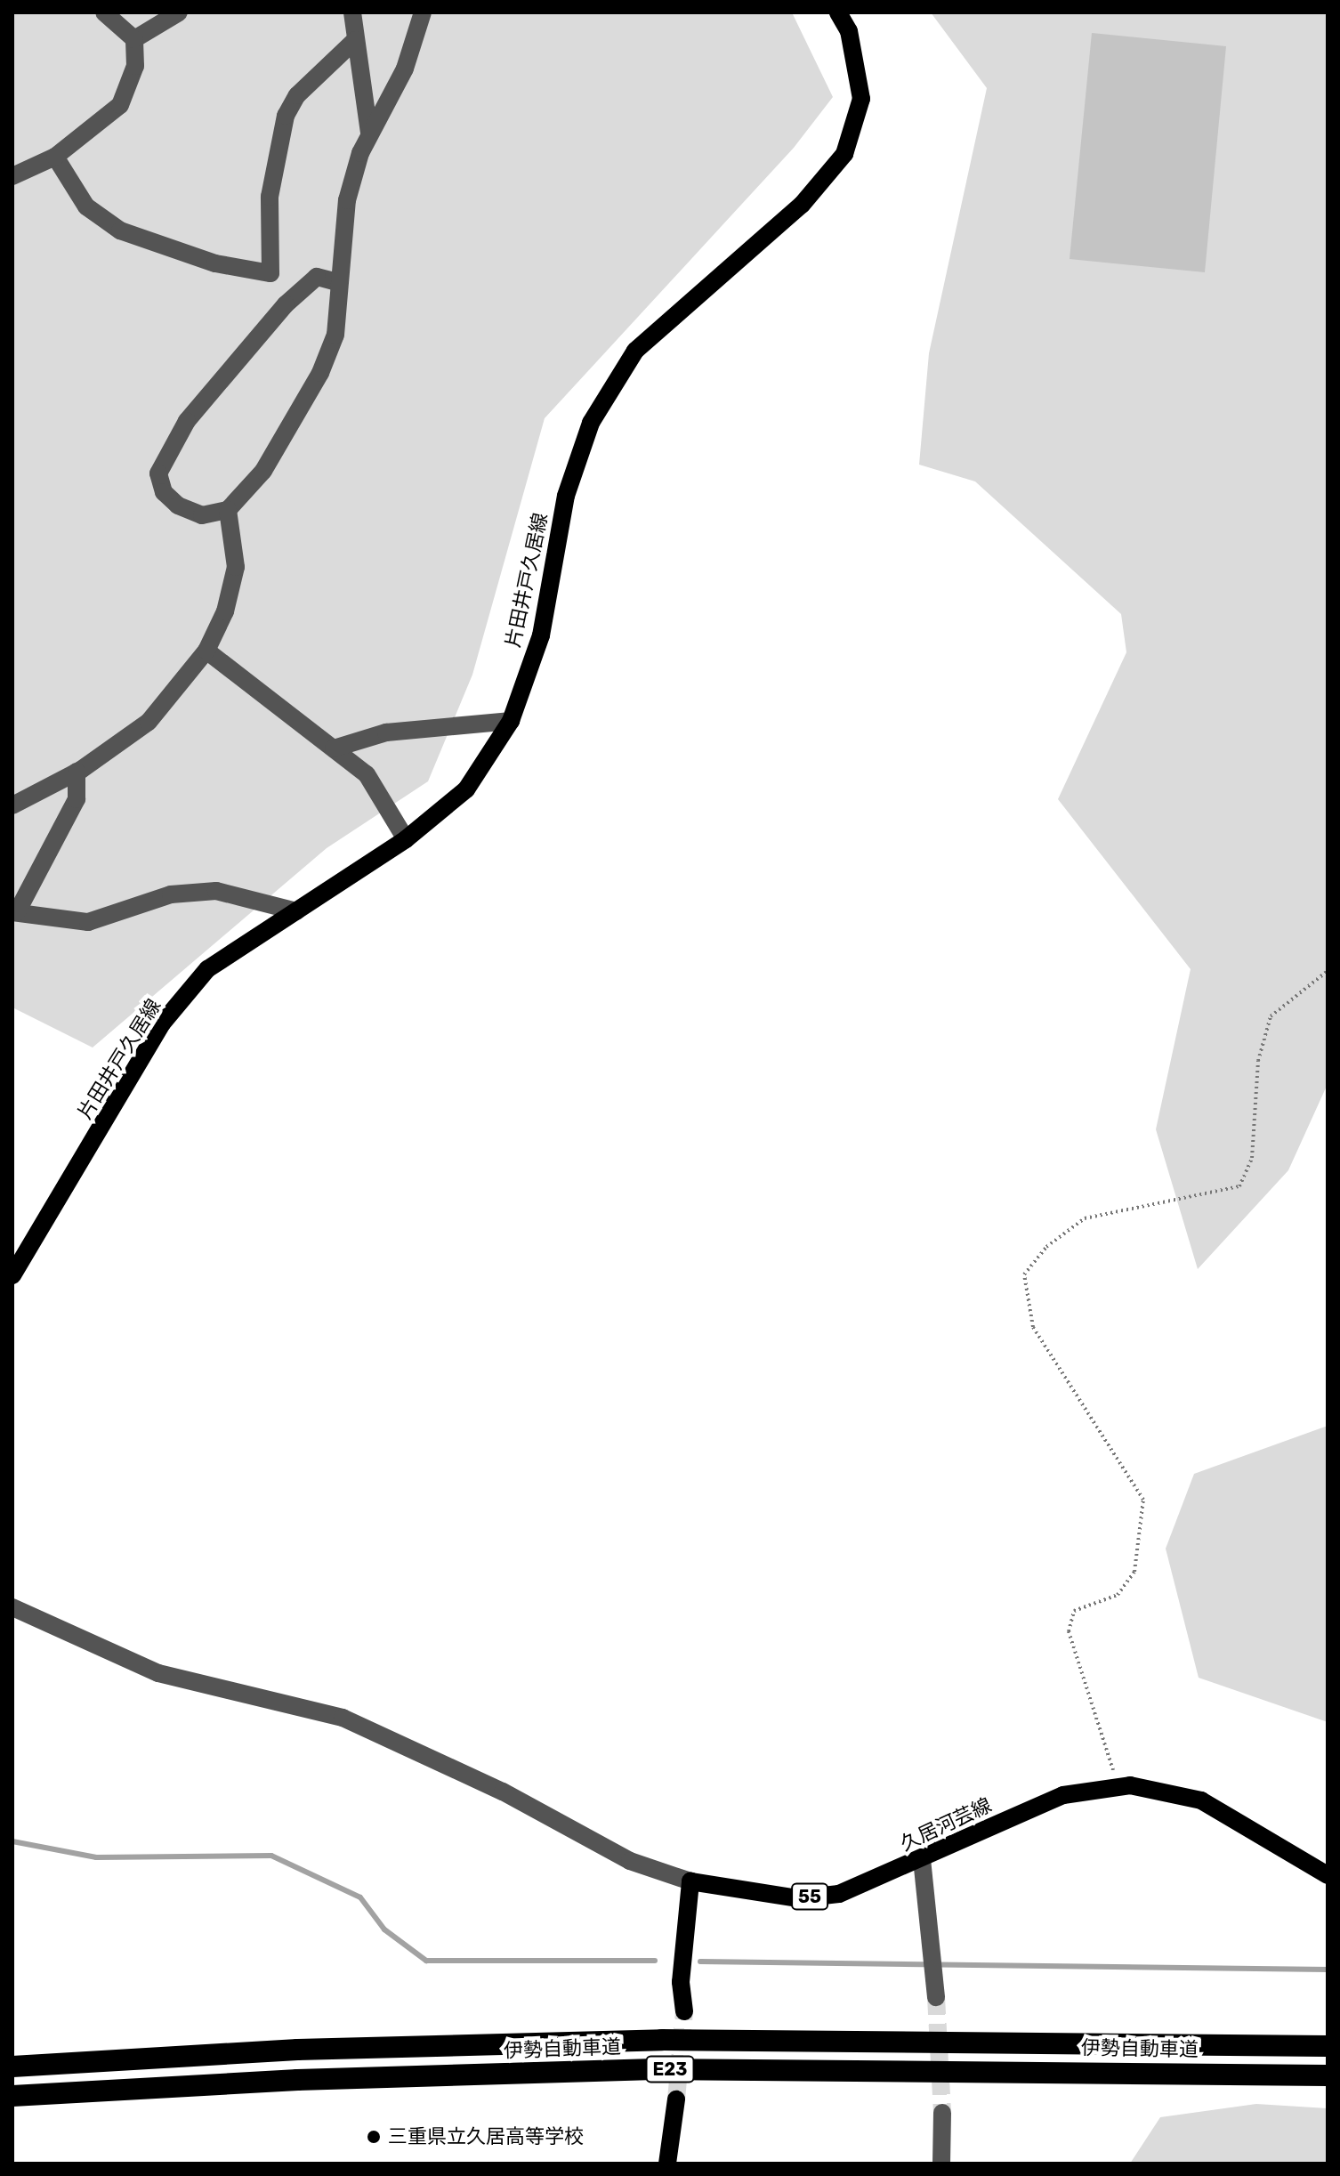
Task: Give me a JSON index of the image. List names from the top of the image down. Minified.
{"streets":{"highway":["伊勢自動車道","E23"],"main road":["片田井戸久居線","久居河芸線","55"]},"places":["三重県立久居高等学校"]}
